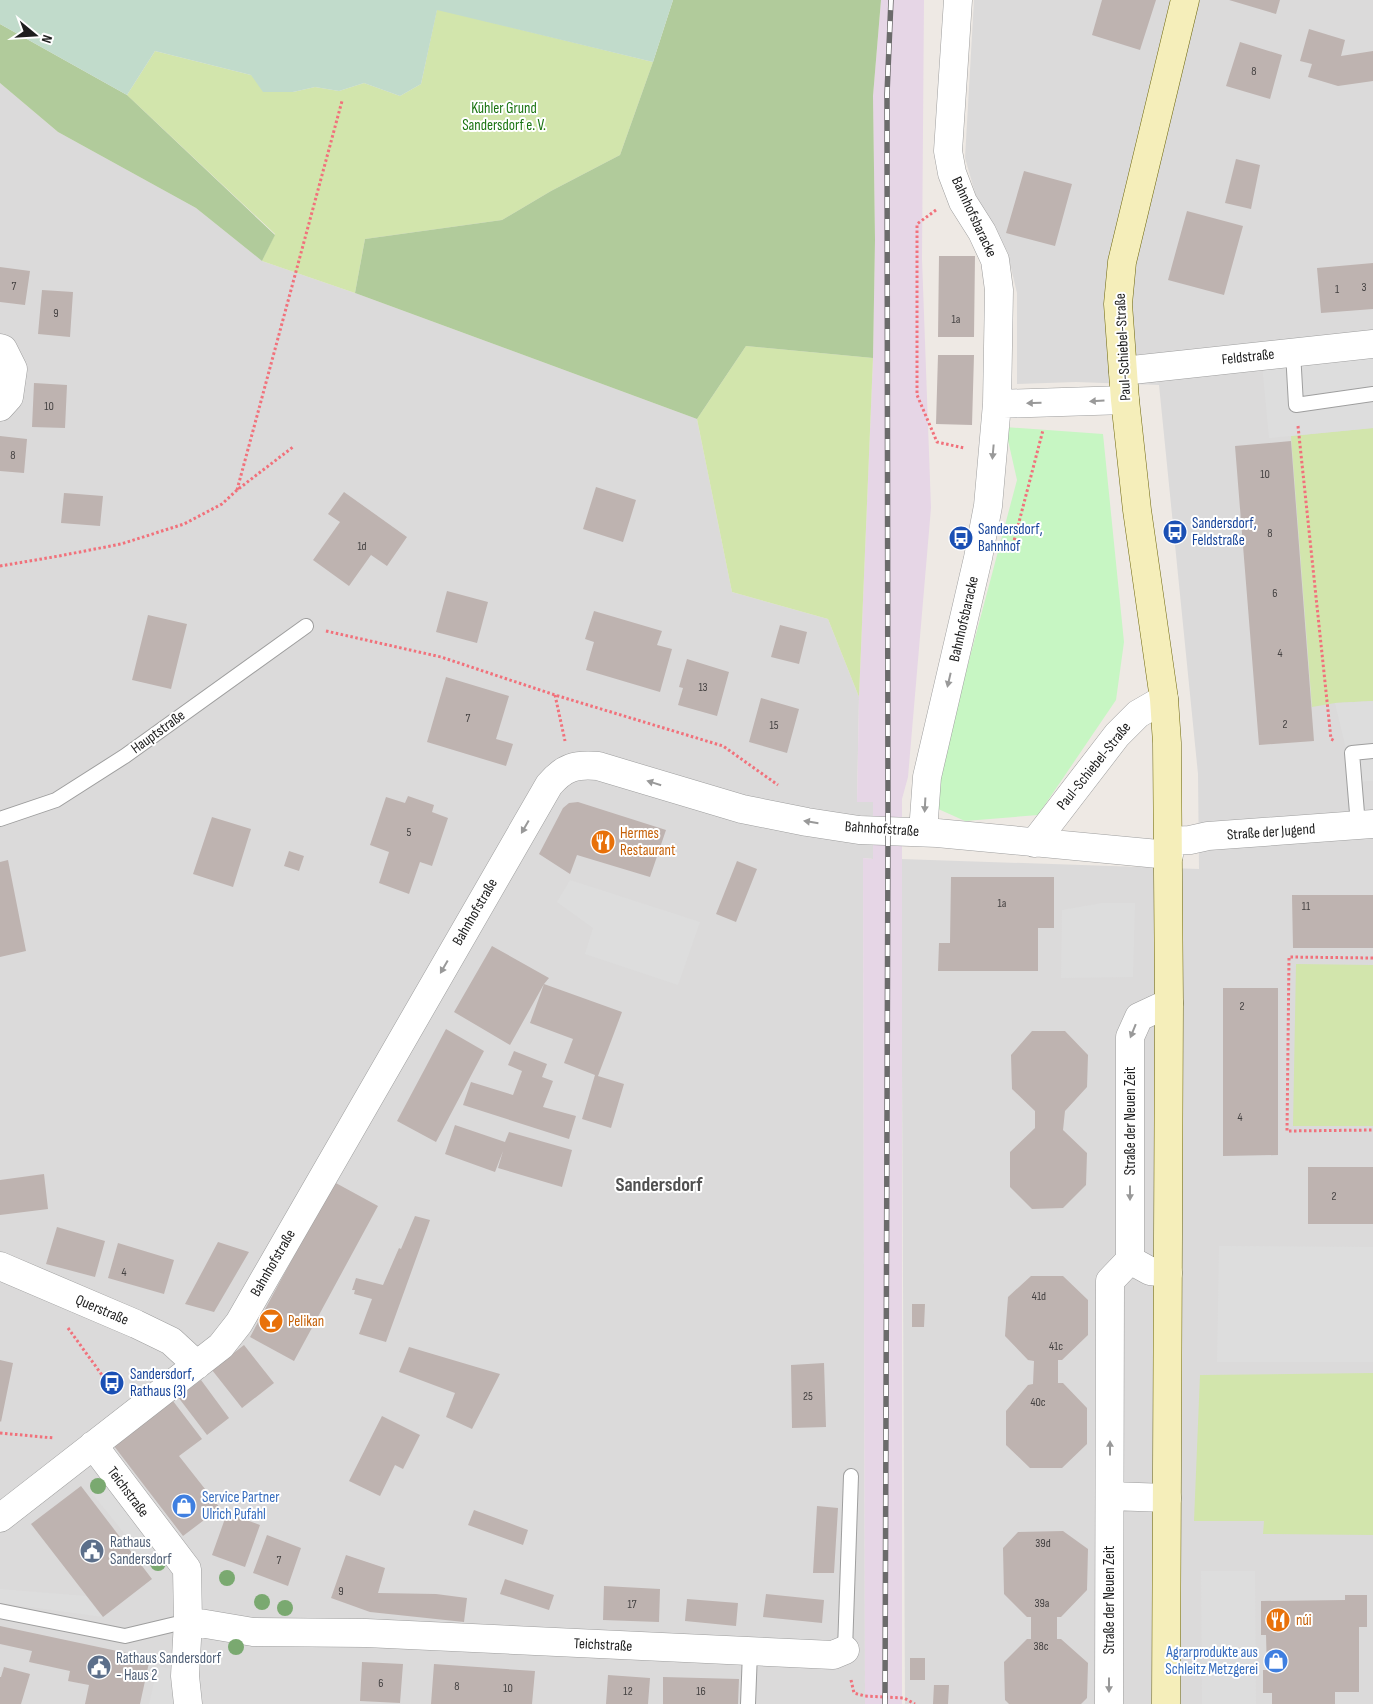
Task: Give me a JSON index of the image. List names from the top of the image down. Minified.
{"streets":{"street":["Bahnhofsbaracke","Paul-Schiebel-Straße","Feldstraße","Bahnhofstraße","Straße der Jugend","Straße der Neuen Zeit","Querstraße","Teichstraße"],"lane":["Hauptstraße"]},"crossings":[["Bahnhofsbaracke","Bahnhofstraße"],["Paul-Schiebel-Straße","Feldstraße"],["Paul-Schiebel-Straße","Bahnhofstraße"],["Paul-Schiebel-Straße","Straße der Jugend"],["Bahnhofstraße","Straße der Jugend"],["Bahnhofstraße","Querstraße"],["Bahnhofstraße","Teichstraße"]],"one_way":["Bahnhofsbaracke","Bahnhofstraße"],"districts":["Sandersdorf"],"parks":["Kühler Grund Sandersdorf e. V."],"places":{"bus stop":["Sandersdorf, Feldstraße","Sandersdorf, Bahnhof","Sandersdorf, Rathaus (3)"],"restaurant":["Hermes Restaurant","núi"],"bar":["Pelikan"],"shop":["Service Partner Ulrich Pufahl","Agrarprodukte aus Schleitz Metzgerei"],"public building":["Rathaus Sandersdorf","Rathaus Sandersdorf - Haus 2"]},"house_numbers":["8","7","3","1","9","1a","10","8","10","8","1d","6","4","13","7","2","15","5","1a","11","2","4","2","4","41d","41c","25","40c","39d","7","9","39a","17","38c","6","8","10","12","16"],"north":"right"}
